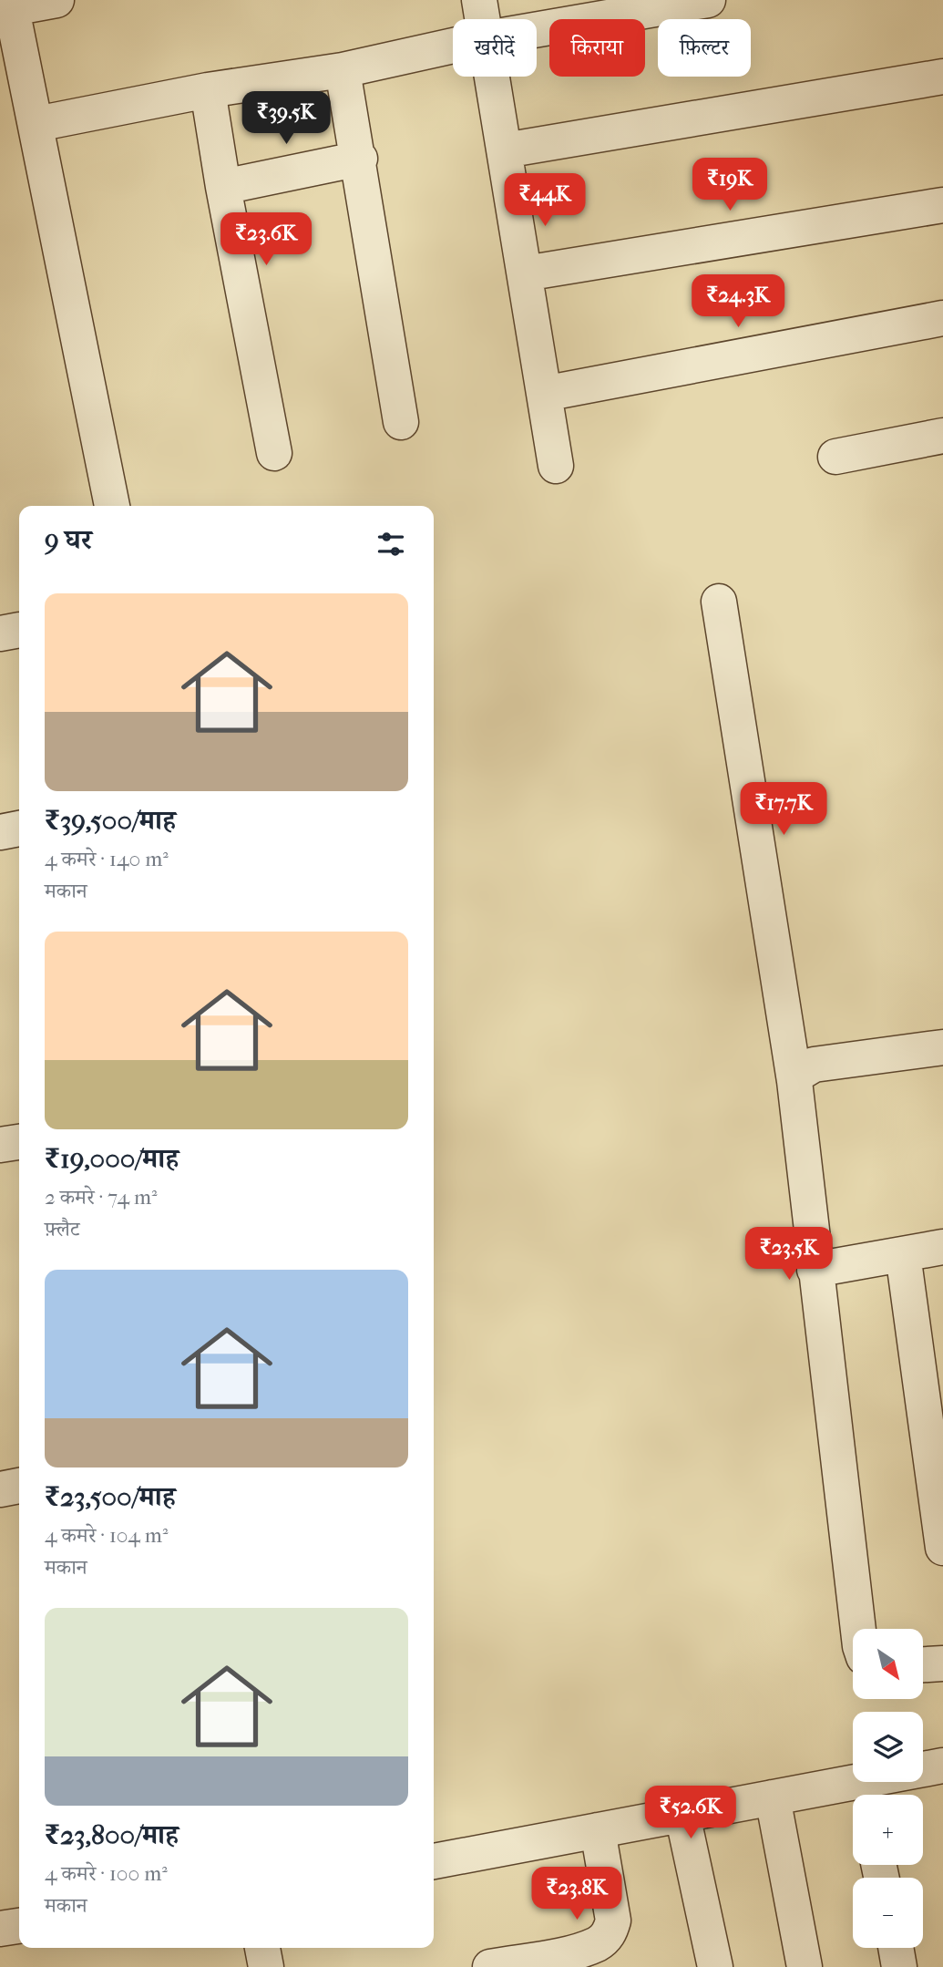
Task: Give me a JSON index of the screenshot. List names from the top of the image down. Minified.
{"north":"bottom right","page":{"chip":["खरीदें","किराया","फ़िल्टर"],"price":["₹39.5K","₹19K","₹44K","₹23.6K","₹24.3K","₹17.7K","₹23.5K","₹52.6K","₹23.8K"],"heading":"9 घर","list":[{"name":"₹39,500/माह","note":"4 कमरे · 140 m² · मकान"},{"name":"₹19,000/माह","note":"2 कमरे · 74 m² · फ़्लैट"},{"name":"₹23,500/माह","note":"4 कमरे · 104 m² · मकान"},{"name":"₹23,800/माह","note":"4 कमरे · 100 m² · मकान"}],"map_buttons":["+","−"]}}
